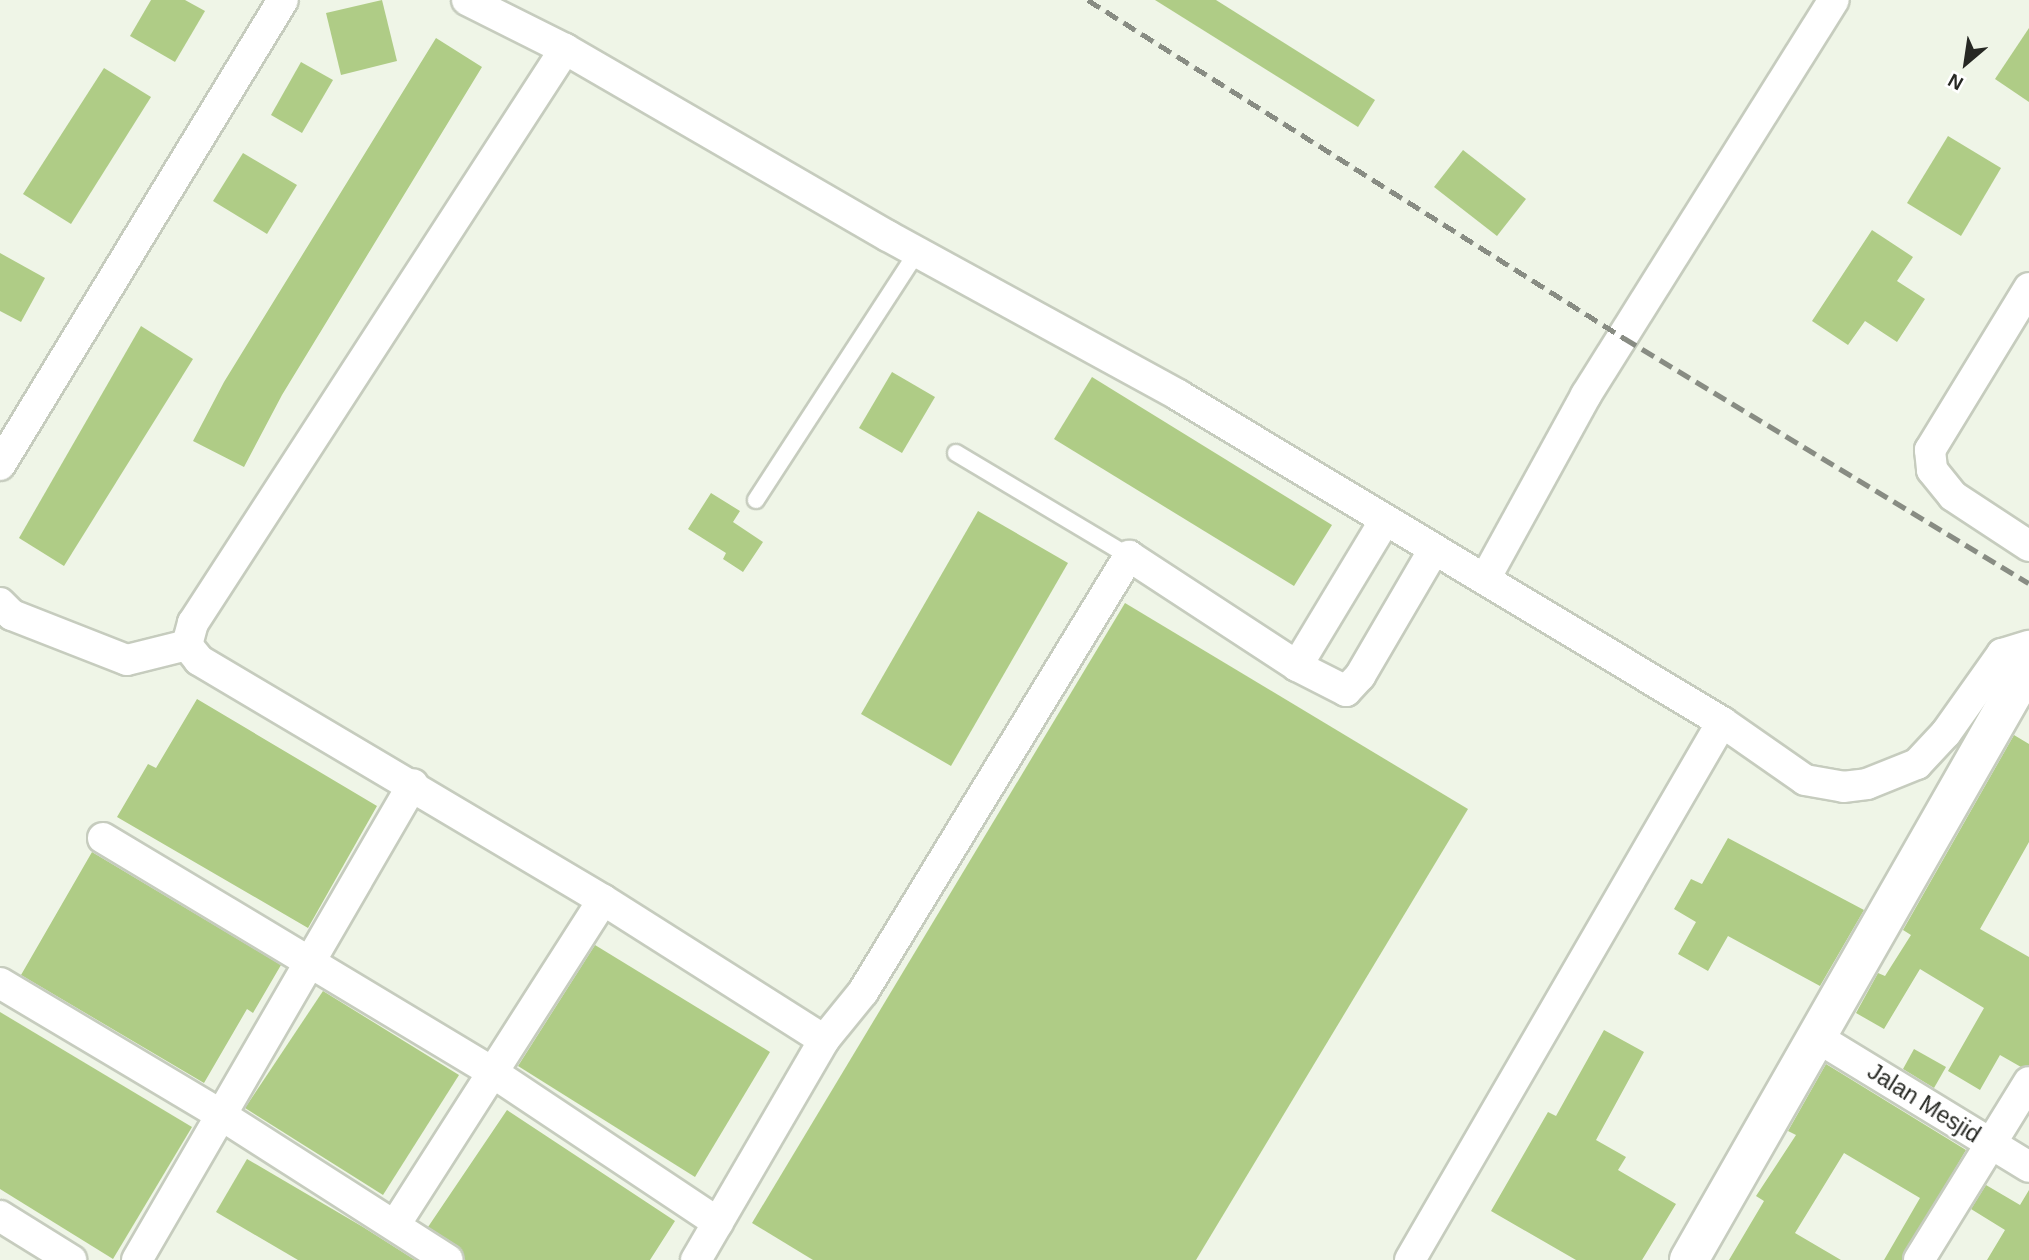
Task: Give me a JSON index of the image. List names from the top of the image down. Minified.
{"streets":{"street":["Jalan Mesjid"]},"north":"bottom left"}
